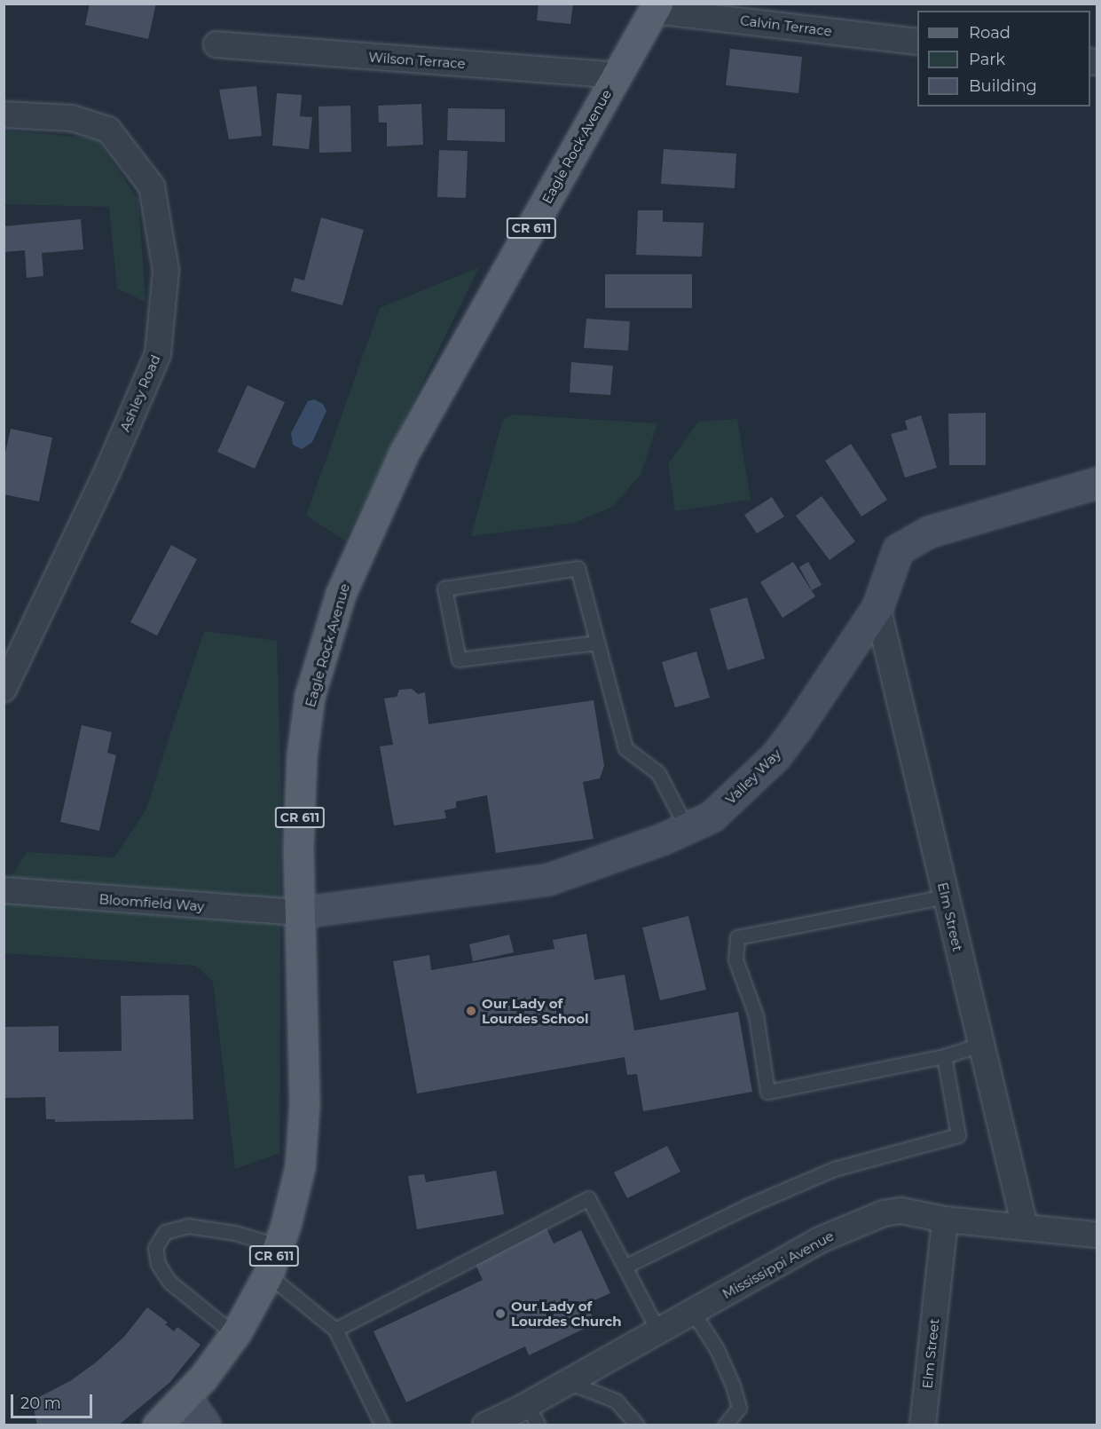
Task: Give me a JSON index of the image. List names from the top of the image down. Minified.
{"streets":{"main road":["Eagle Rock Avenue","CR 611"],"street":["Calvin Terrace","Wilson Terrace","Ashley Road","Valley Way","Bloomfield Way","Elm Street","Mississippi Avenue"]},"crossings":[["Calvin Terrace","Eagle Rock Avenue"],["Wilson Terrace","Eagle Rock Avenue"],["Eagle Rock Avenue","Valley Way"],["Eagle Rock Avenue","Bloomfield Way"],["Valley Way","Bloomfield Way"],["Valley Way","Elm Street"],["Elm Street","Mississippi Avenue"]],"places":["Our Lady of Lourdes School","Our Lady of Lourdes Church"],"legend":["Road","Park","Building"],"scale_bar":"20 m"}
